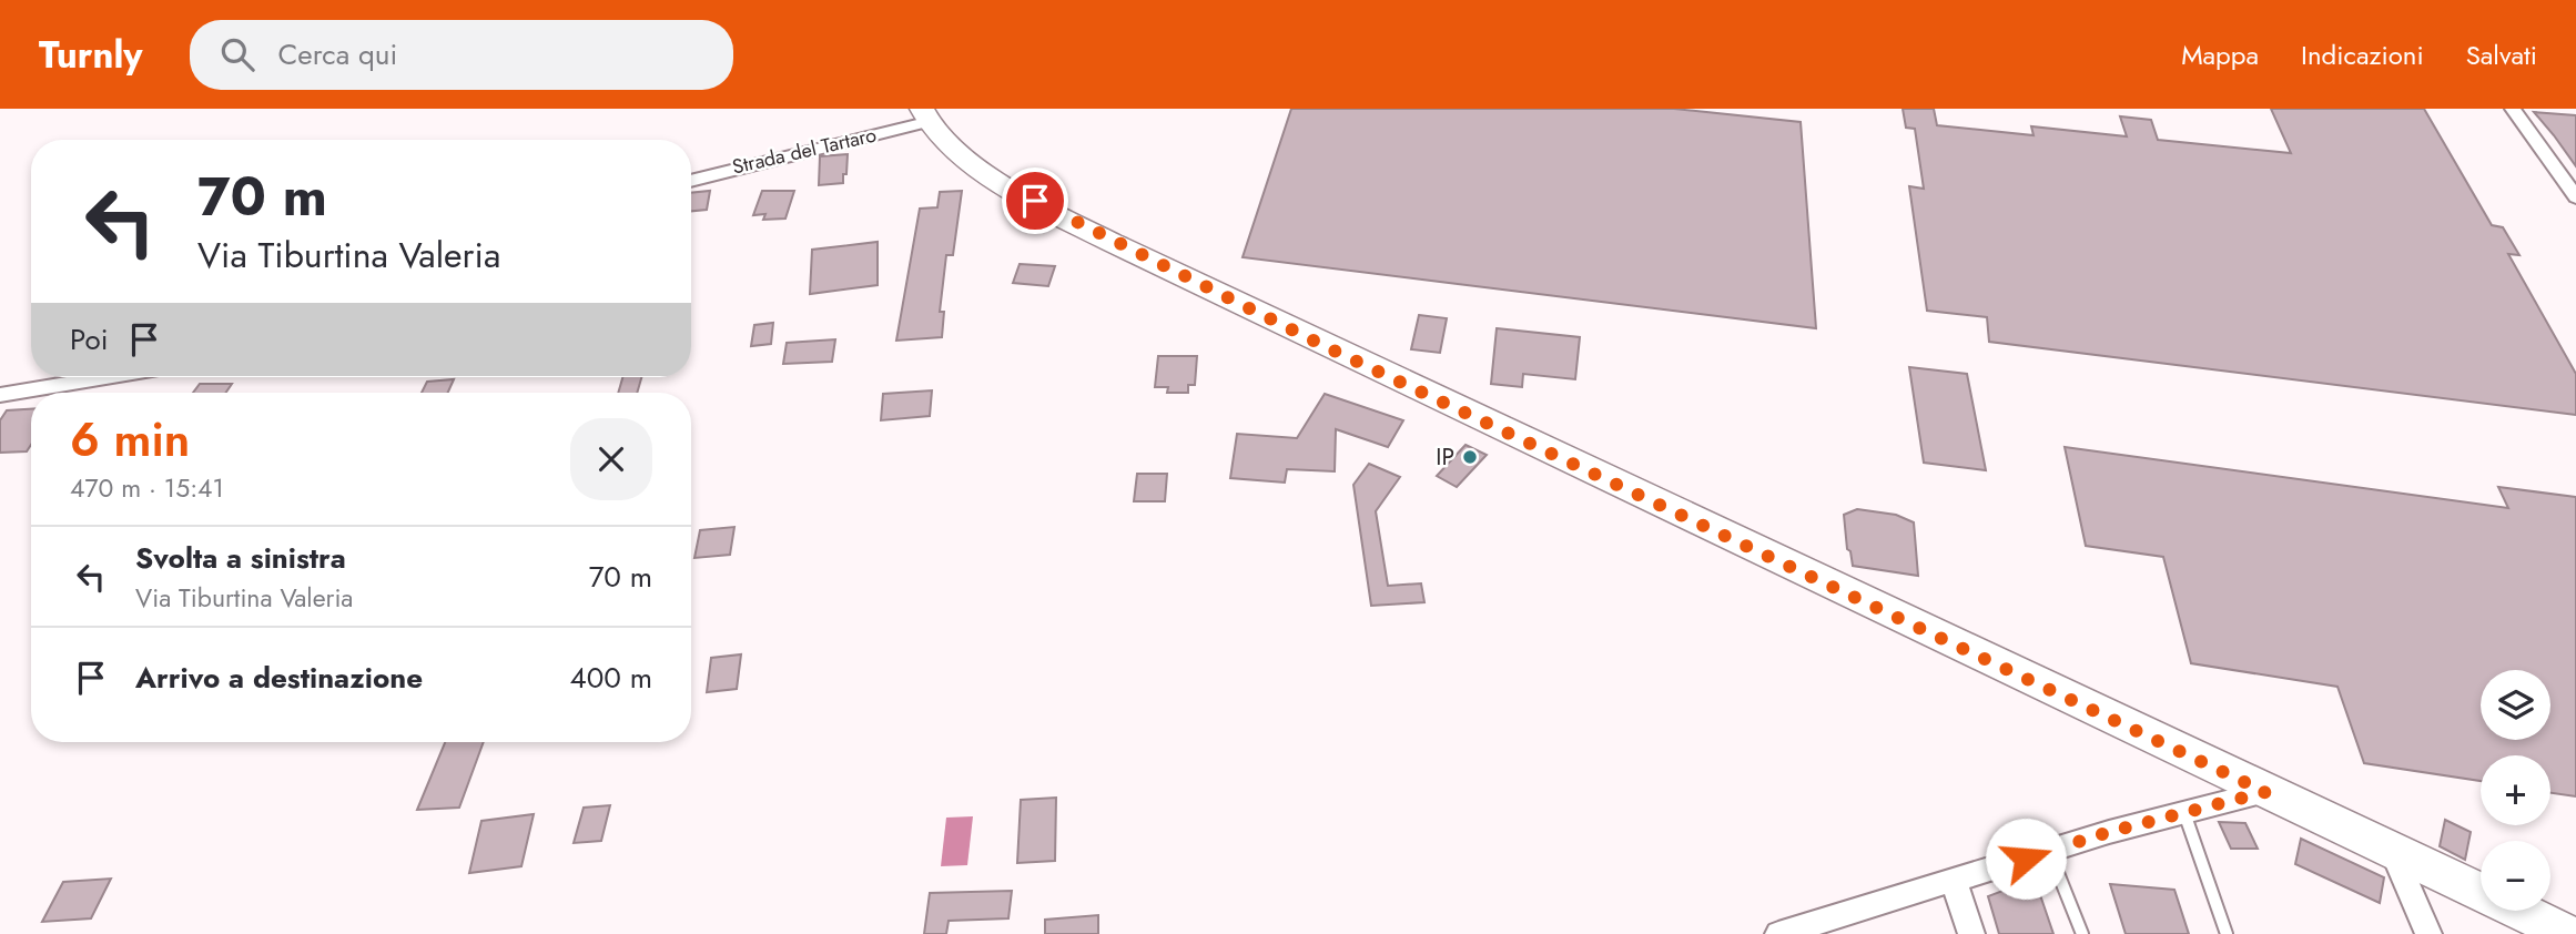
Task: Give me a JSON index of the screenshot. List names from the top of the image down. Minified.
{"streets":{"street":["Strada del Tartaro"]},"places":["IP"],"page":{"header":"Turnly","search":"Cerca qui","nav":["Mappa","Indicazioni","Salvati"],"turn":["70 m","Via Tiburtina Valeria"],"then":"Poi","heading":["6 min","470 m · 15:41"],"list":[{"name":"Svolta a sinistra","note":"Via Tiburtina Valeria","value":"70 m"},{"name":"Arrivo a destinazione","value":"400 m"}],"map_buttons":["+","−"]}}
